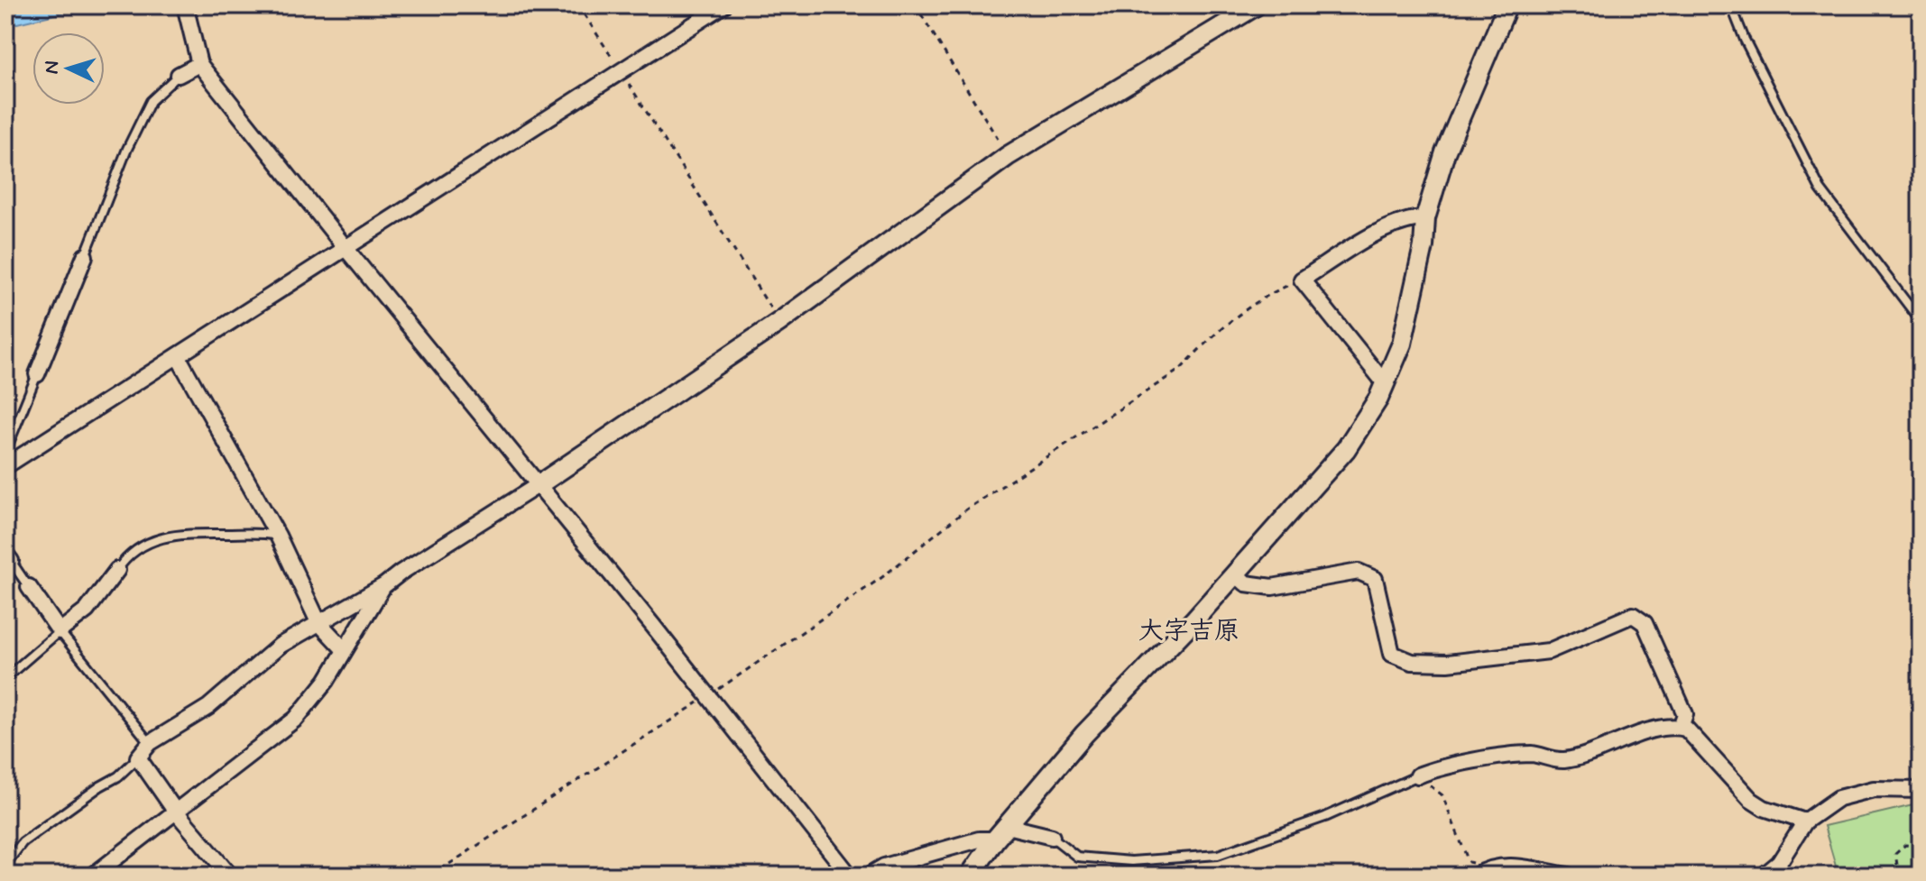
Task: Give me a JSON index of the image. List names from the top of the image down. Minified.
{"districts":["大字吉原"],"north":"left"}
